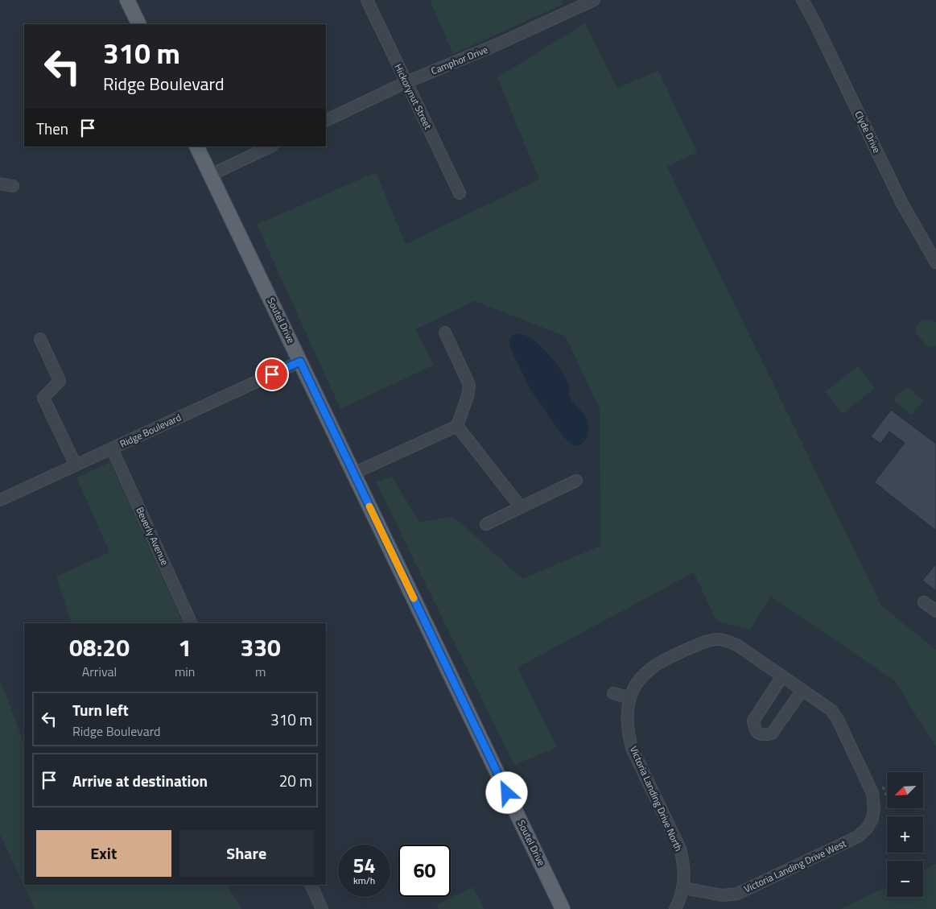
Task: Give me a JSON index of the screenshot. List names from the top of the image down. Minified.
{"streets":{"main road":["Soutel Drive"],"street":["Camphor Drive","Hickorynut Street","Clyde Drive","Ridge Boulevard","Beverly Avenue","Victoria Landing Drive North","Victoria Landing Drive West"]},"crossings":[["Camphor Drive","Hickorynut Street"],["Soutel Drive","Ridge Boulevard"],["Ridge Boulevard","Beverly Avenue"],["Victoria Landing Drive North","Victoria Landing Drive West"]],"north":"bottom left","page":{"turn":["310 m","Ridge Boulevard"],"then":"Then","eta":["08:20","Arrival","1","min","330","m"],"list":[{"name":"Turn left","note":"Ridge Boulevard","value":"310 m"},{"name":"Arrive at destination","value":"20 m"}],"map_buttons":["+","−"],"buttons":["Exit","Share"],"speed":"54 km/h","limit":"60"}}
